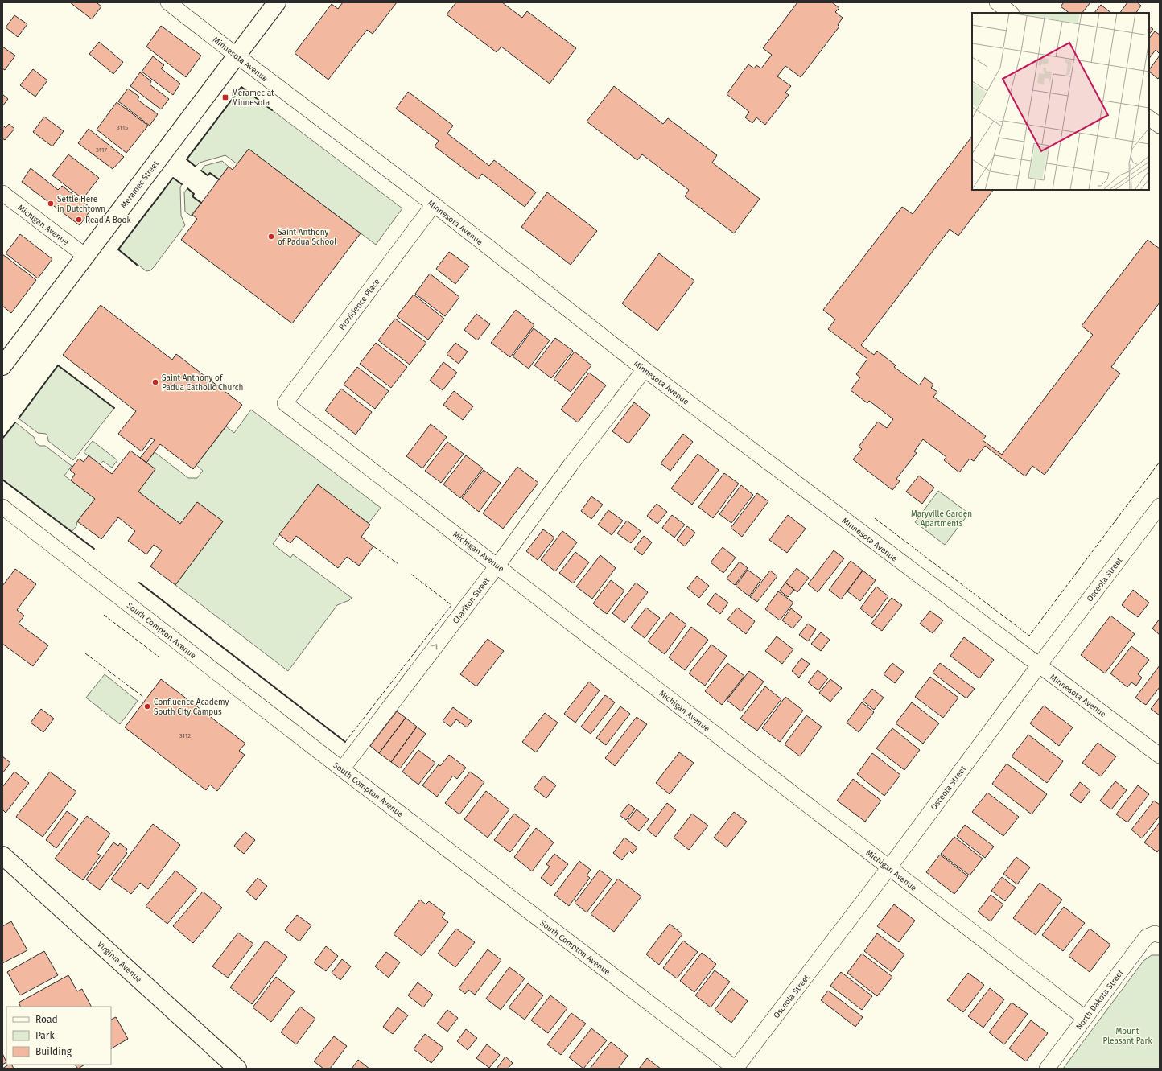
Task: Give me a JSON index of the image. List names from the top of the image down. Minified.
{"streets":{"street":["Minnesota Avenue","Meramec Street","Michigan Avenue","Providence Place","Osceola Street","Chariton Street","South Compton Avenue","Virginia Avenue","North Dakota Street"]},"crossings":[["Minnesota Avenue","Meramec Street"],["Minnesota Avenue","Providence Place"],["Minnesota Avenue","Osceola Street"],["Minnesota Avenue","Chariton Street"],["Meramec Street","Michigan Avenue"],["Michigan Avenue","Providence Place"],["Michigan Avenue","Osceola Street"],["Michigan Avenue","Chariton Street"],["Michigan Avenue","North Dakota Street"],["Osceola Street","South Compton Avenue"],["Chariton Street","South Compton Avenue"]],"one_way":["Chariton Street"],"parks":["Maryville Garden Apartments","Mount Pleasant Park"],"places":{"transit":["Meramec at Minnesota"],"other":["Settle Here in Dutchtown","Read A Book","Saint Anthony of Padua School","Saint Anthony of Padua Catholic Church","Confluence Academy South City Campus"]},"house_numbers":["3115","3117","3112"],"legend":["Road","Park","Building"]}
